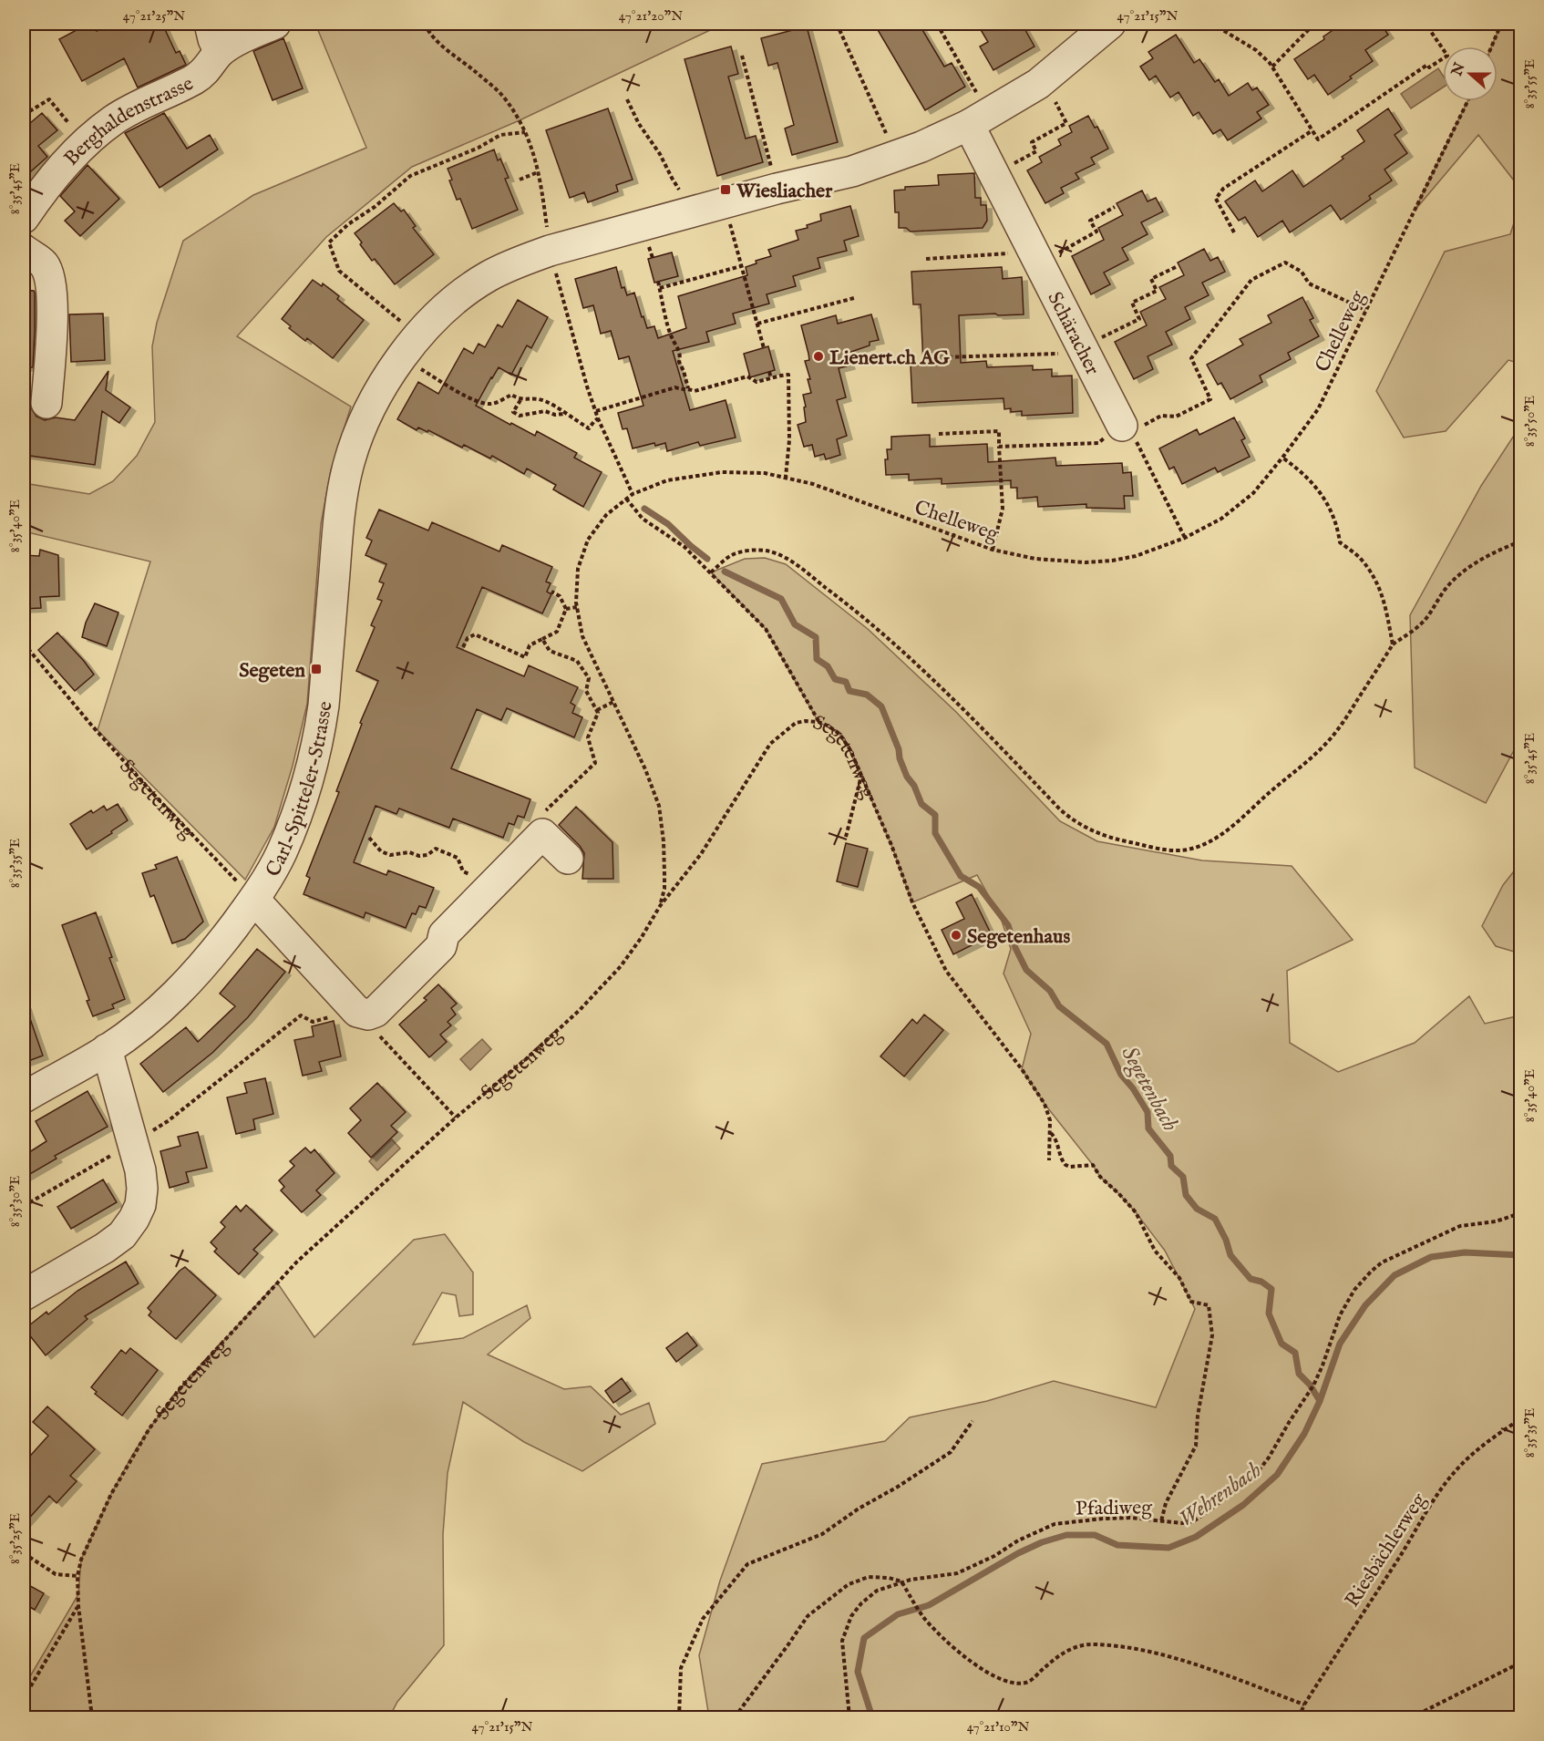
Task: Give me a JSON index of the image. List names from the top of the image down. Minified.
{"streets":{"street":["Berghaldenstrasse","Schäracher","Carl-Spitteler-Strasse"],"path":["Chelleweg","Segetenweg","Pfadiweg","Riesbächlerweg"]},"crossings":[["Chelleweg","Segetenweg"],["Segetenweg","Carl-Spitteler-Strasse"]],"water":["Segetenbach","Wehrenbach"],"places":{"transit":["Wiesliacher","Segeten"],"other":["Lienert.ch AG","Segetenhaus"]},"north":"left","coordinates":["47°21'25\"N","47°21'20\"N","47°21'15\"N","8°35'55\"E","8°35'45\"E","8°35'50\"E","8°35'40\"E","8°35'35\"E","8°35'30\"E","8°35'25\"E","47°21'10\"N"]}
